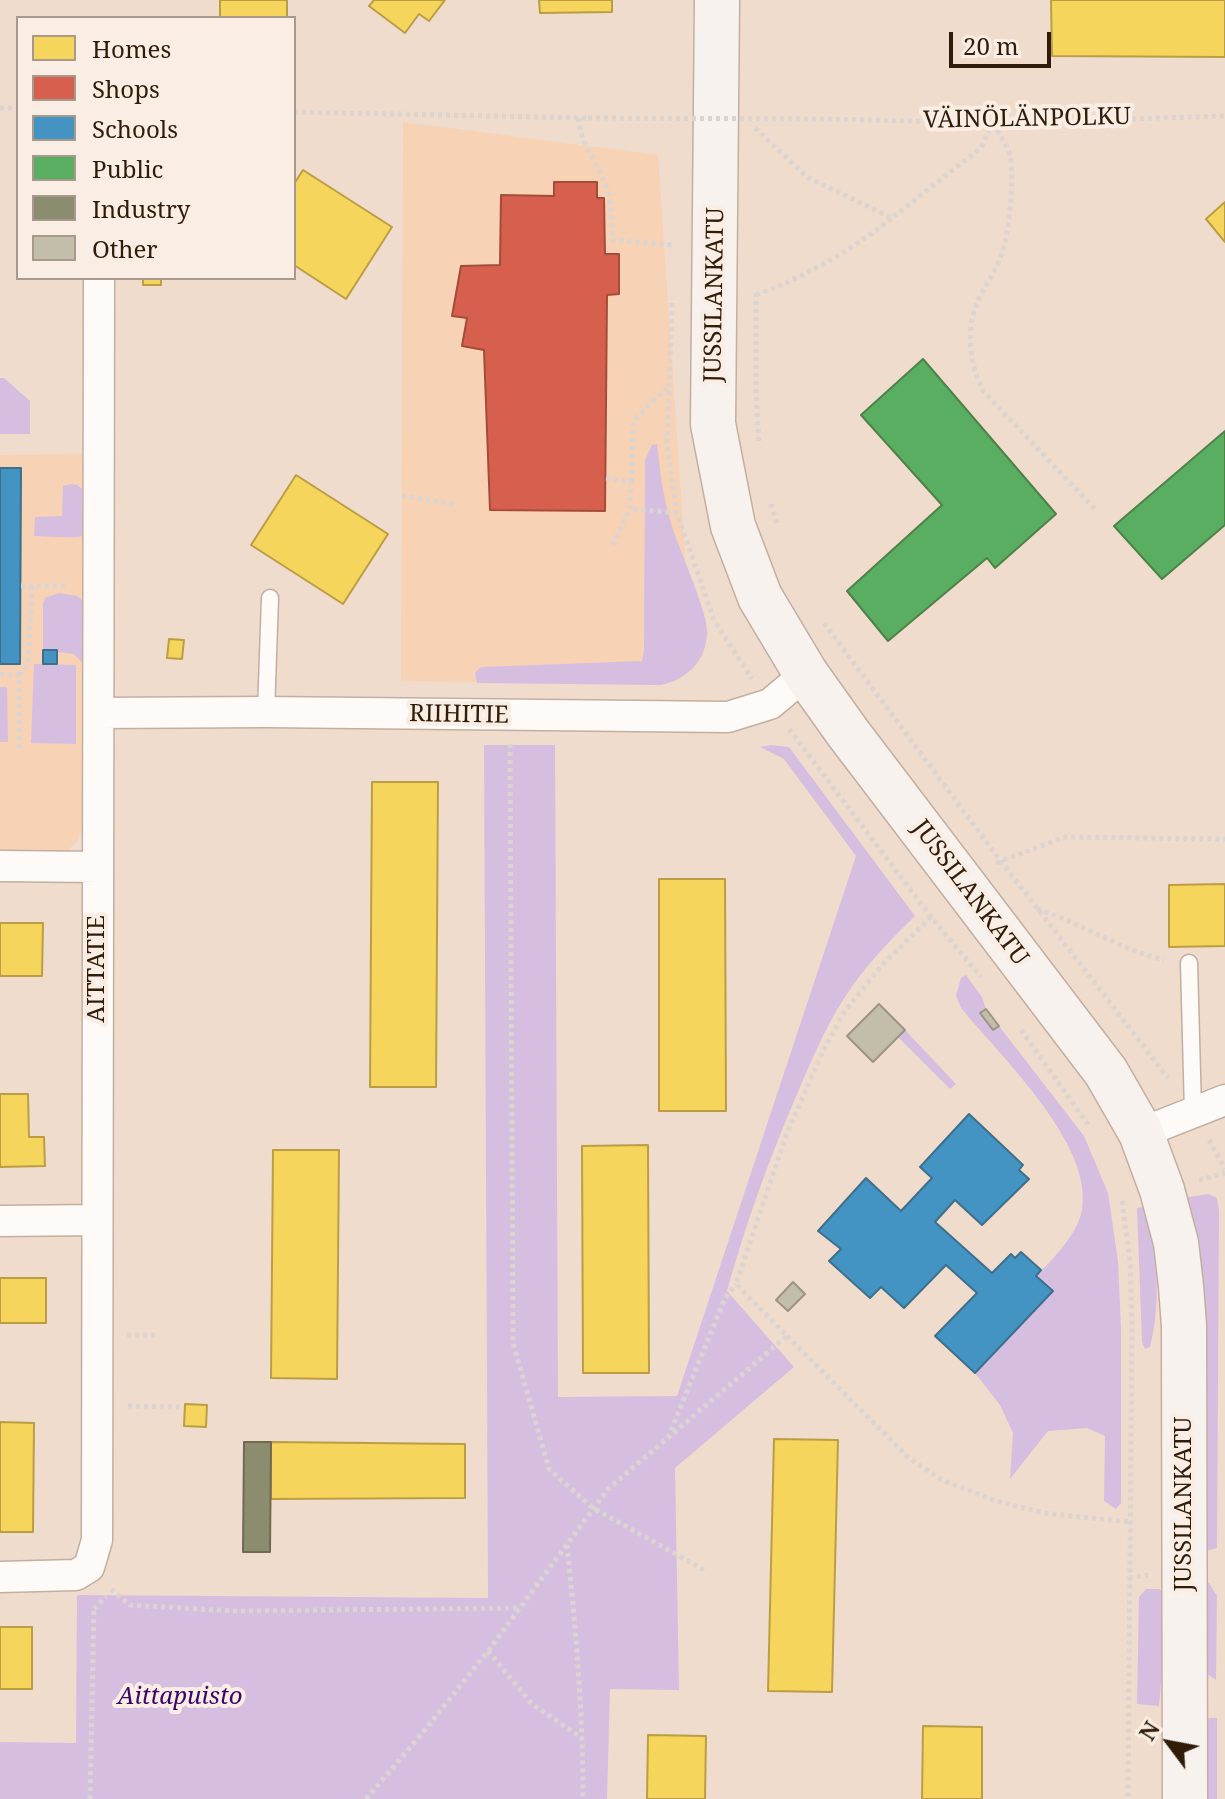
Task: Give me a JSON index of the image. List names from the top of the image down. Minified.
{"streets":{"main road":["JUSSILANKATU"],"street":["RIIHITIE","AITTATIE"],"path":["VÄINÖLÄNPOLKU"]},"crossings":[["JUSSILANKATU","RIIHITIE"],["RIIHITIE","AITTATIE"]],"parks":["Aittapuisto"],"legend":["Homes","Shops","Schools","Public","Industry","Other"],"scale_bar":"20 m","north":"top left"}
